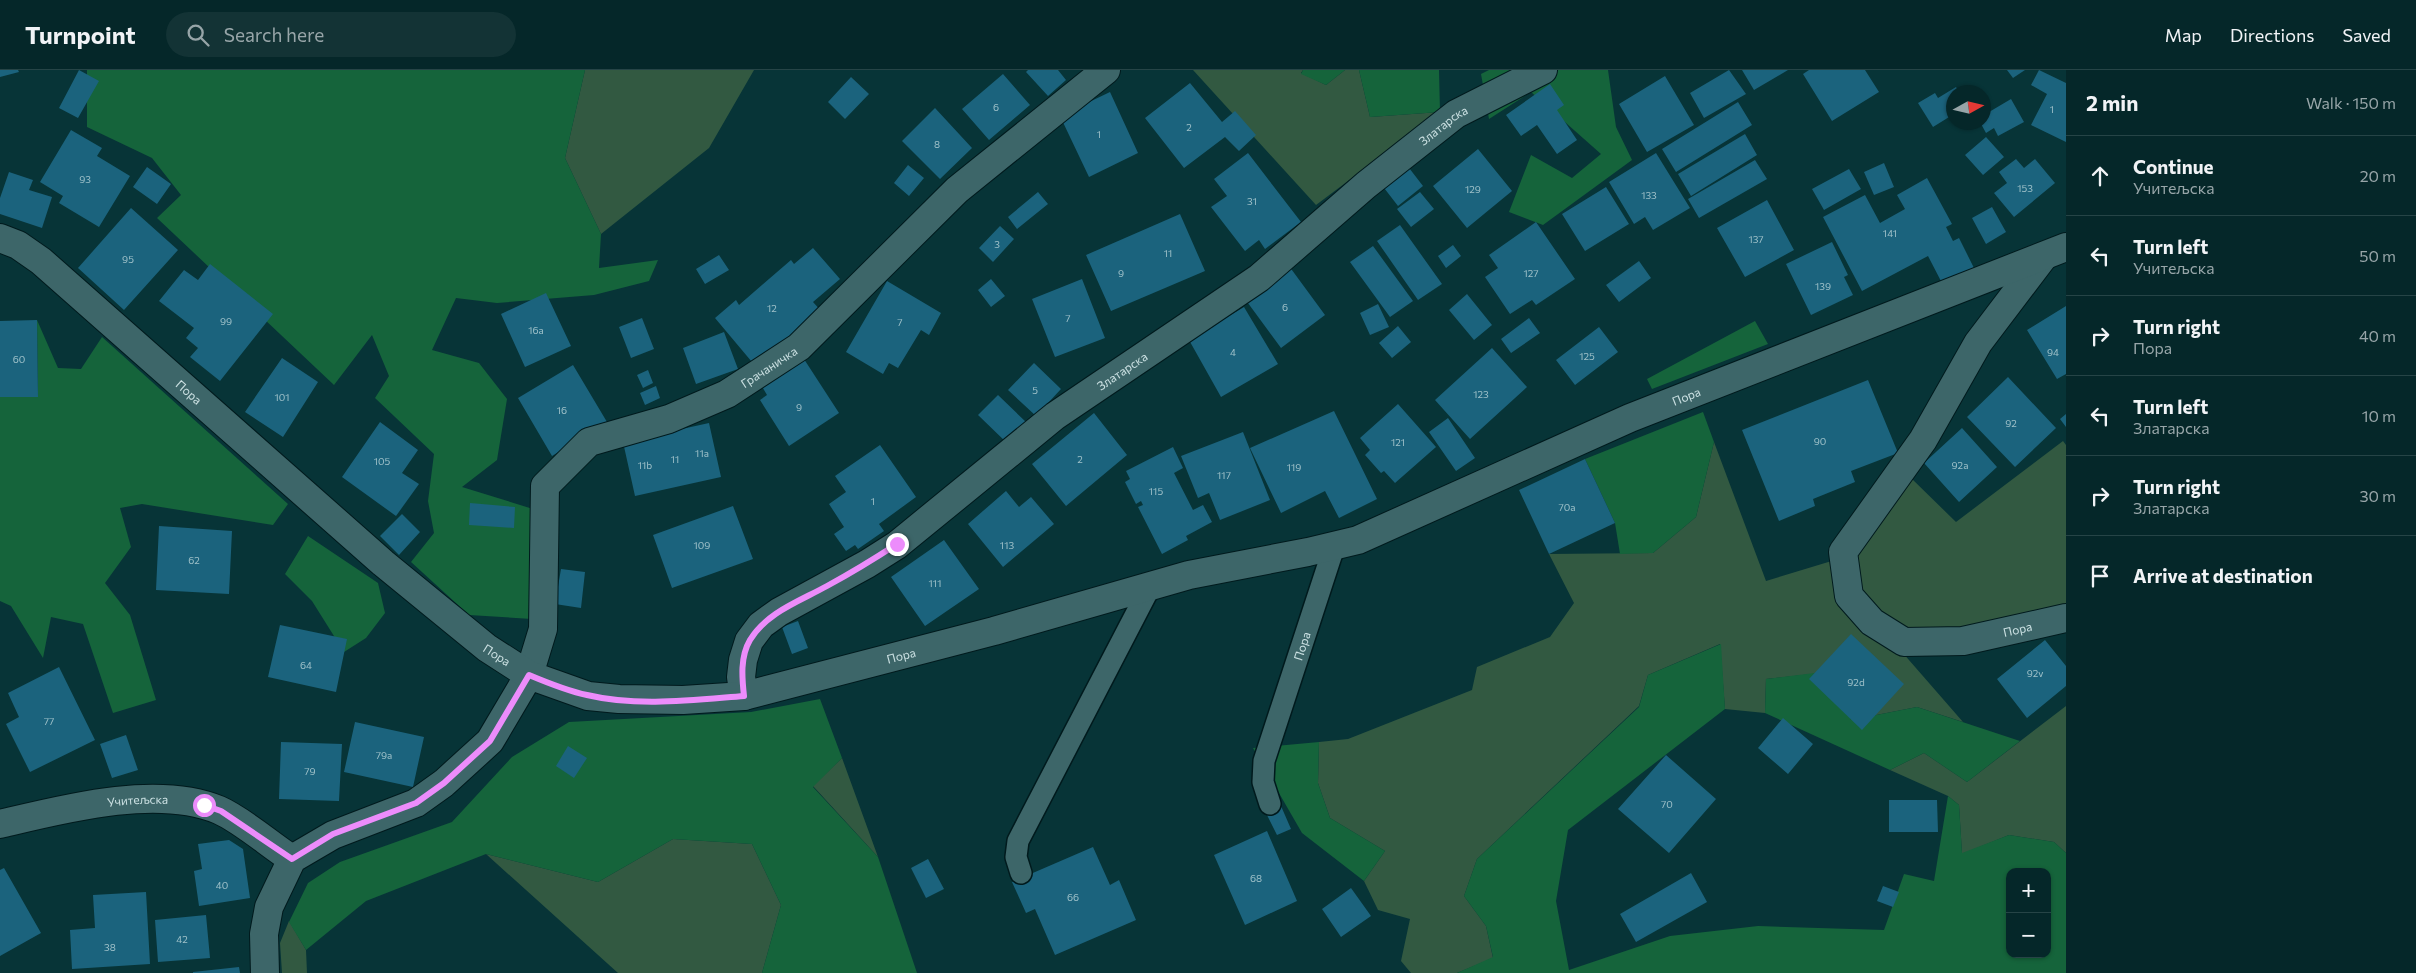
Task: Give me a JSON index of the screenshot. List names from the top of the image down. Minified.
{"streets":{"street":["Златарска","Грачаничка","Пора","Учитељска"]},"crossings":[["Златарска","Пора"],["Грачаничка","Пора"]],"house_numbers":["6","1","2","1","8","93","153","129","133","31","141","137","3","11","95","9","127","139","6","12","7","99","7","16a","4","94","125","60","5","123","101","9","16","92","90","121","11a","11","2","105","11b","92a","119","117","115","1","70a","109","113","62","111","64","92v","92d","77","79a","79","70","68","40","66","42","38"],"north":"right","page":{"header":"Turnpoint","search":"Search here","nav":["Map","Directions","Saved"],"heading":["2 min","Walk · 150 m"],"list":[["Continue","Учитељска","20 m"],["Turn left","Учитељска","50 m"],["Turn right","Пора","40 m"],["Turn left","Златарска","10 m"],["Turn right","Златарска","30 m"],"Arrive at destination"],"map_buttons":["+","−"]}}
